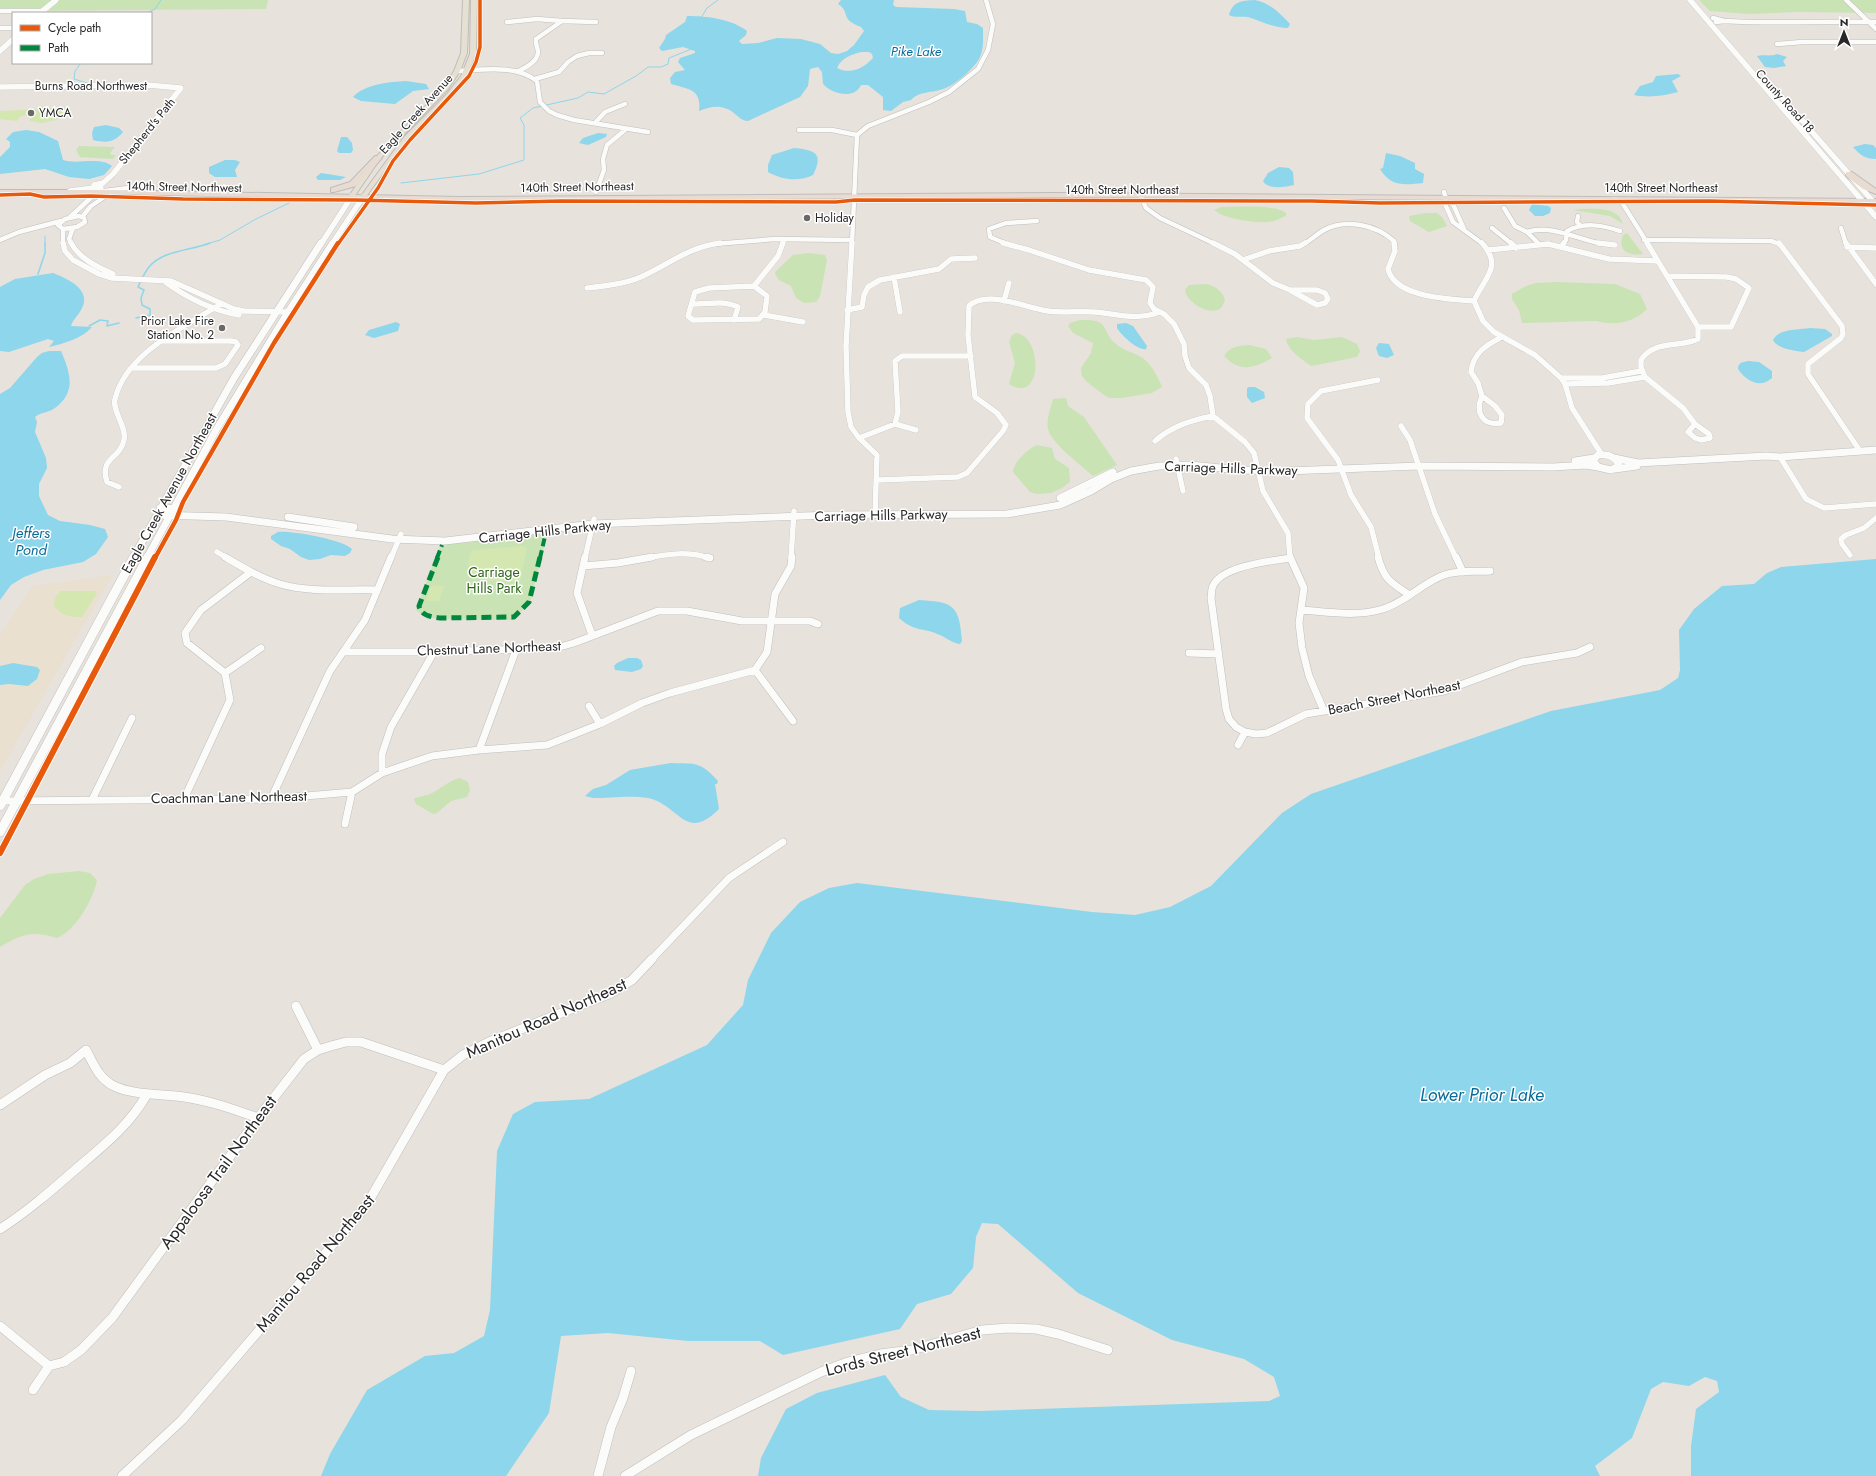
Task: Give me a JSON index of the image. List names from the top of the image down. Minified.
{"streets":{"highway":["140th Street Northwest","140th Street Northeast"],"main road":["Burns Road Northwest","County Road 18","Eagle Creek Avenue","Shepherd's Path","Carriage Hills Parkway","Eagle Creek Avenue Northeast"],"street":["Chestnut Lane Northeast","Beach Street Northeast","Coachman Lane Northeast","Manitou Road Northeast","Appaloosa Trail Northeast","Lords Street Northeast"]},"crossings":[["Burns Road Northwest","Shepherd's Path"],["County Road 18","140th Street Northeast"],["Eagle Creek Avenue","140th Street Northwest"],["Eagle Creek Avenue","140th Street Northeast"],["Eagle Creek Avenue","Eagle Creek Avenue Northeast"],["Shepherd's Path","140th Street Northwest"],["140th Street Northwest","140th Street Northeast"],["140th Street Northwest","Eagle Creek Avenue Northeast"],["140th Street Northeast","Eagle Creek Avenue Northeast"],["Carriage Hills Parkway","Eagle Creek Avenue Northeast"],["Eagle Creek Avenue Northeast","Coachman Lane Northeast"],["Manitou Road Northeast","Appaloosa Trail Northeast"]],"water":["Pike Lake","Jeffers Pond","Lower Prior Lake"],"parks":["Carriage Hills Park"],"places":["YMCA","Holiday","Prior Lake Fire Station No. 2"],"legend":["Cycle path","Path"],"north":"top"}
